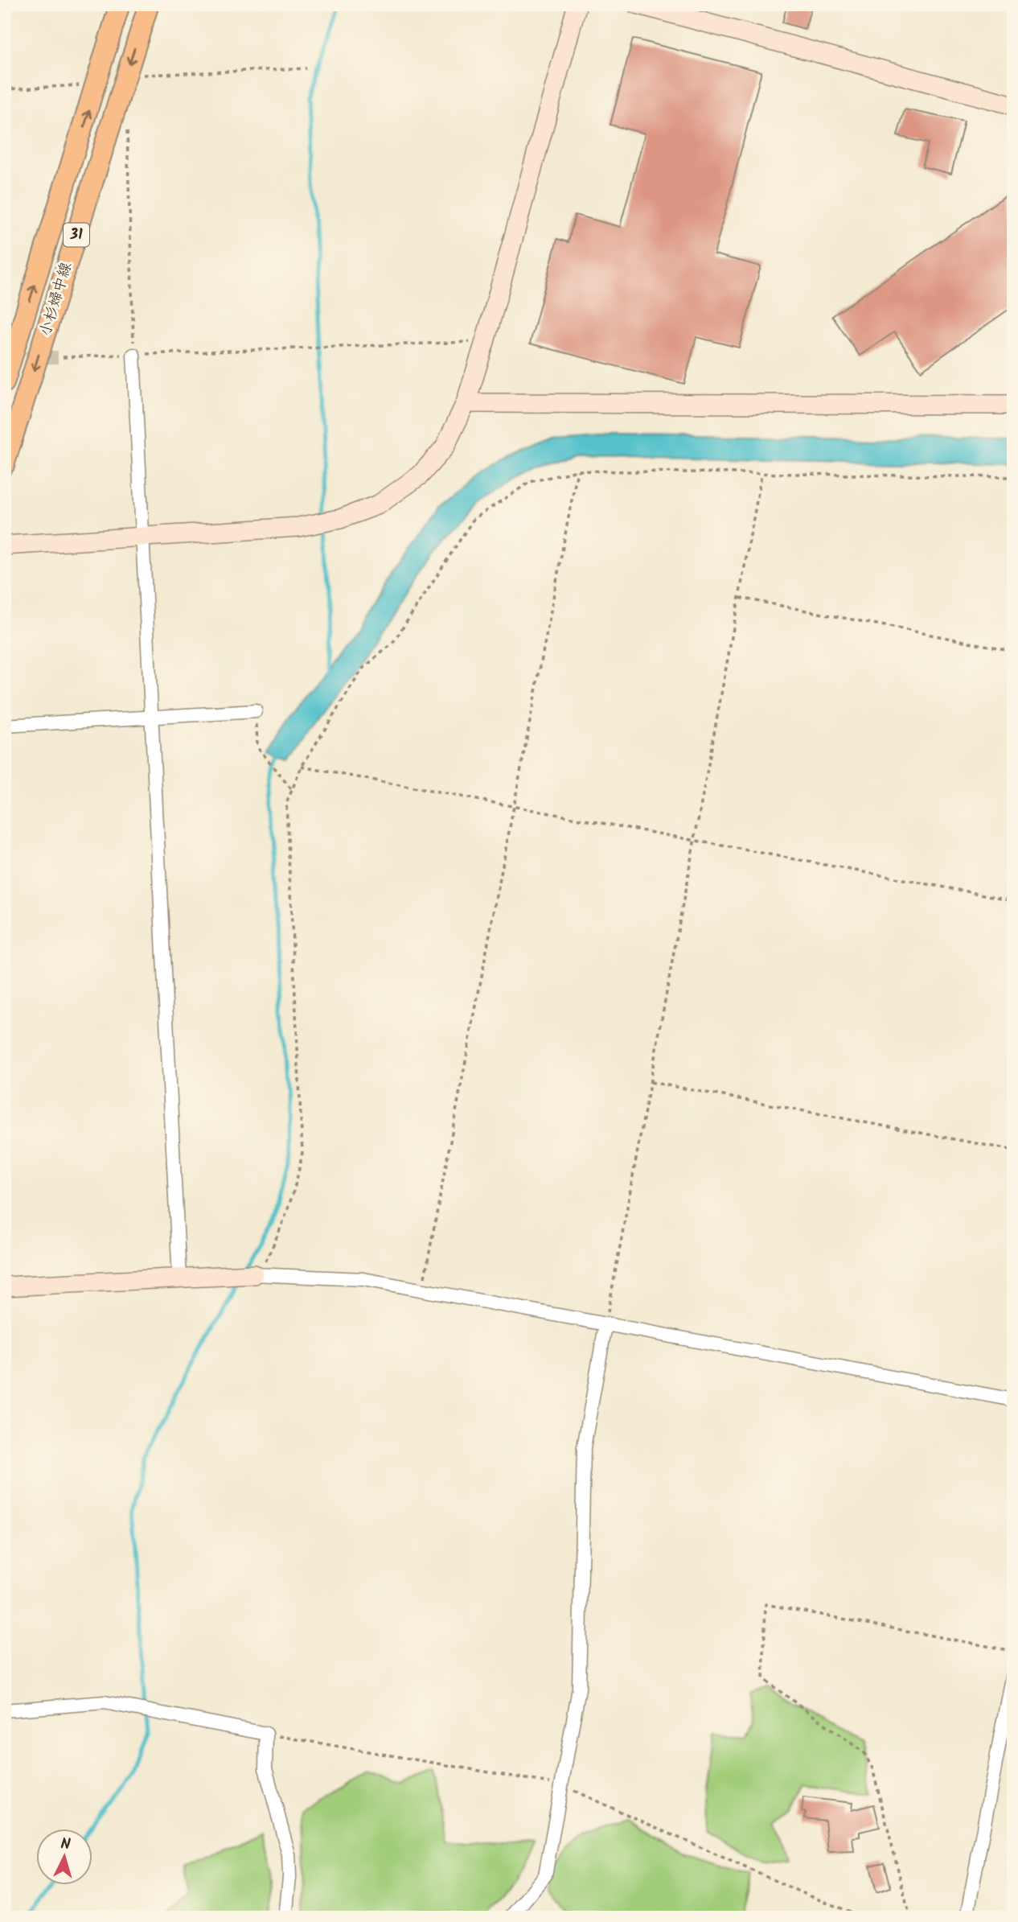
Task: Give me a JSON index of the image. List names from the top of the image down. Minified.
{"streets":{"main road":["31","小杉婦中線"]},"north":"top"}
